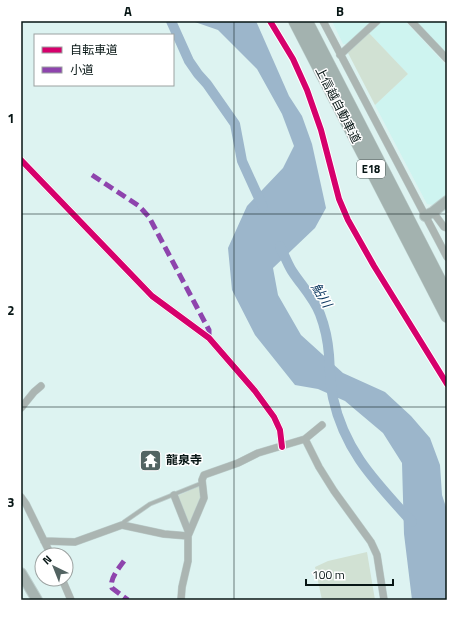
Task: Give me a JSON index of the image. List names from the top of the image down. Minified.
{"streets":{"highway":["上信越自動車道","E18"]},"water":["鮎川"],"places":{"temple":["龍泉寺"]},"legend":["自転車道","小道"],"scale_bar":"100 m","north":"top left","grid":{"columns":["A","B"],"rows":["1","2","3"]}}
